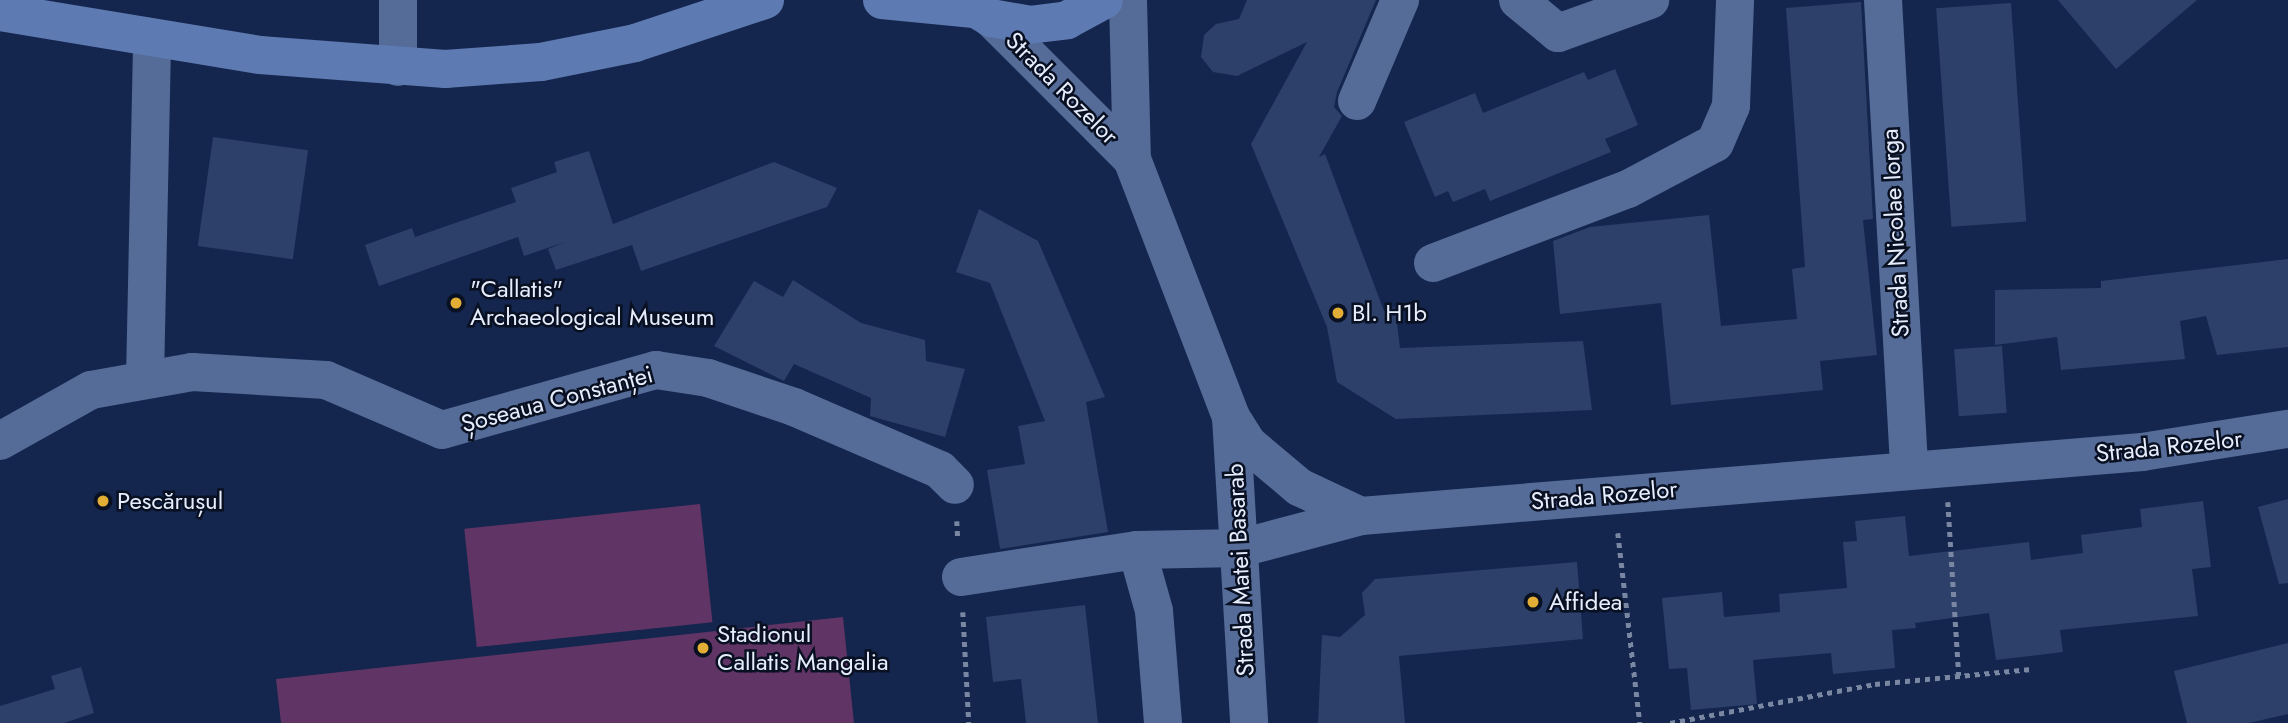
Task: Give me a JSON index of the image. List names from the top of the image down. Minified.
{"streets":{"street":["Strada Rozelor","Strada Nicolae Iorga","Șoseaua Constanței","Strada Matei Basarab"]},"crossings":[["Strada Rozelor","Strada Nicolae Iorga"],["Strada Rozelor","Strada Matei Basarab"]],"places":["\"Callatis\" Archaeological Museum","Bl. H1b","Pescărușul","Affidea","Stadionul Callatis Mangalia"]}
